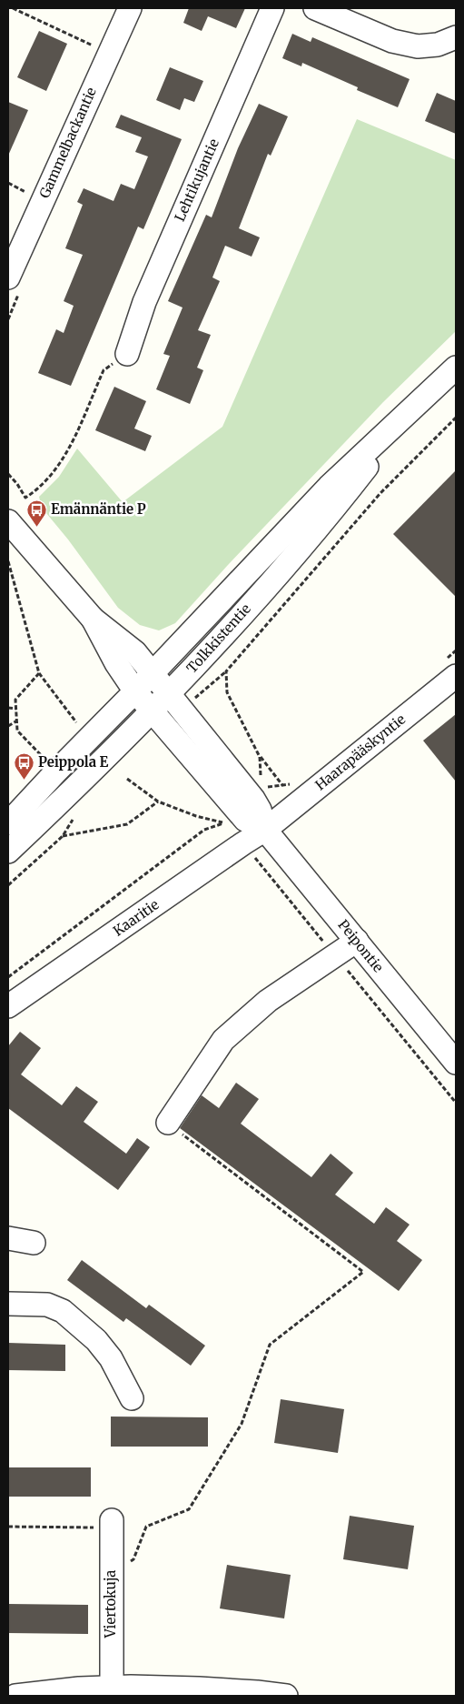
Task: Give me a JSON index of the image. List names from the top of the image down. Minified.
{"streets":{"street":["Gammelbackantie","Lehtikujantie","Tolkkistentie","Haarapääskyntie","Kaaritie","Peipontie","Viertokuja"]},"crossings":[["Tolkkistentie","Peipontie"],["Haarapääskyntie","Kaaritie"],["Haarapääskyntie","Peipontie"],["Kaaritie","Peipontie"]],"places":{"bus stop":["Emännäntie P","Peippola E"]}}
